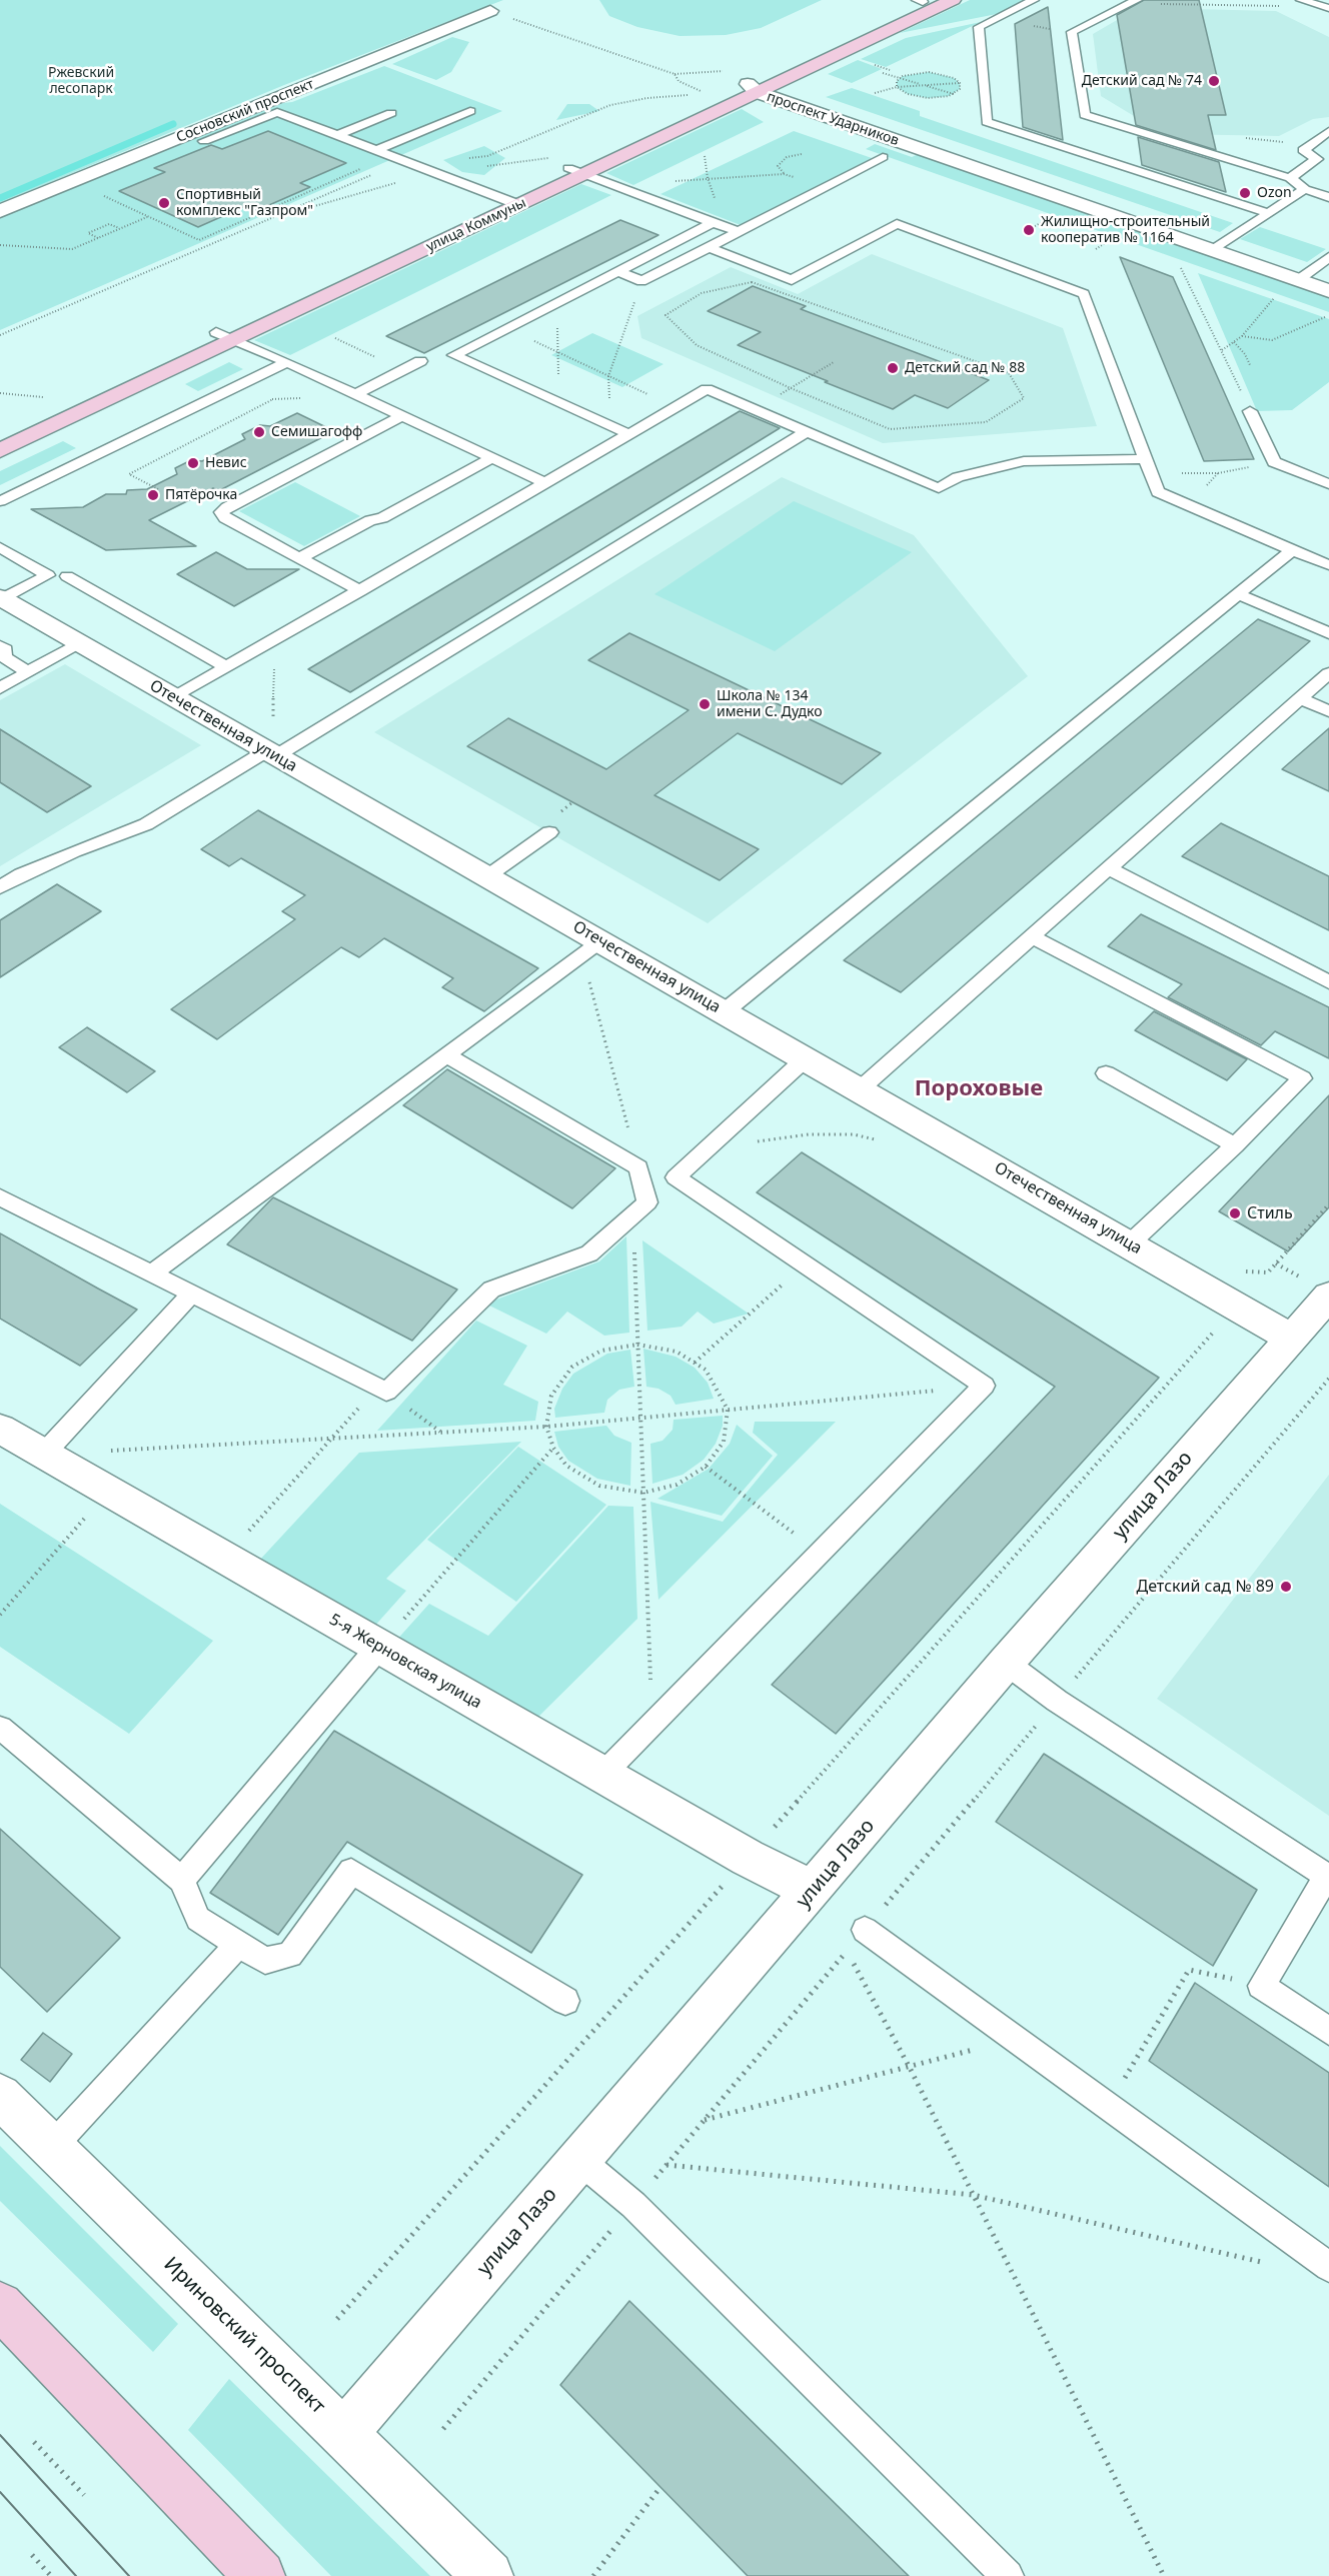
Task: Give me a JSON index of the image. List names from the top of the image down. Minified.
{"streets":{"main road":["улица Коммуны"],"street":["Сосновский проспект","проспект Ударников","Отечественная улица","улица Лазо","5-я Жерновская улица","Ириновский проспект"]},"crossings":[["проспект Ударников","улица Коммуны"],["Отечественная улица","улица Лазо"],["улица Лазо","5-я Жерновская улица"],["улица Лазо","Ириновский проспект"]],"districts":["Пороховые"],"parks":["Ржевский лесопарк"],"places":["Детский сад № 74","Ozon","Cпортивный комплекс \"Газпром\"","Жилищно-строительный кооператив № 1164","Детский сад № 88","Семишагофф","Невис","Пятёрочка","Школа № 134 имени С. Дудко","Стиль","Детский сад № 89"]}
